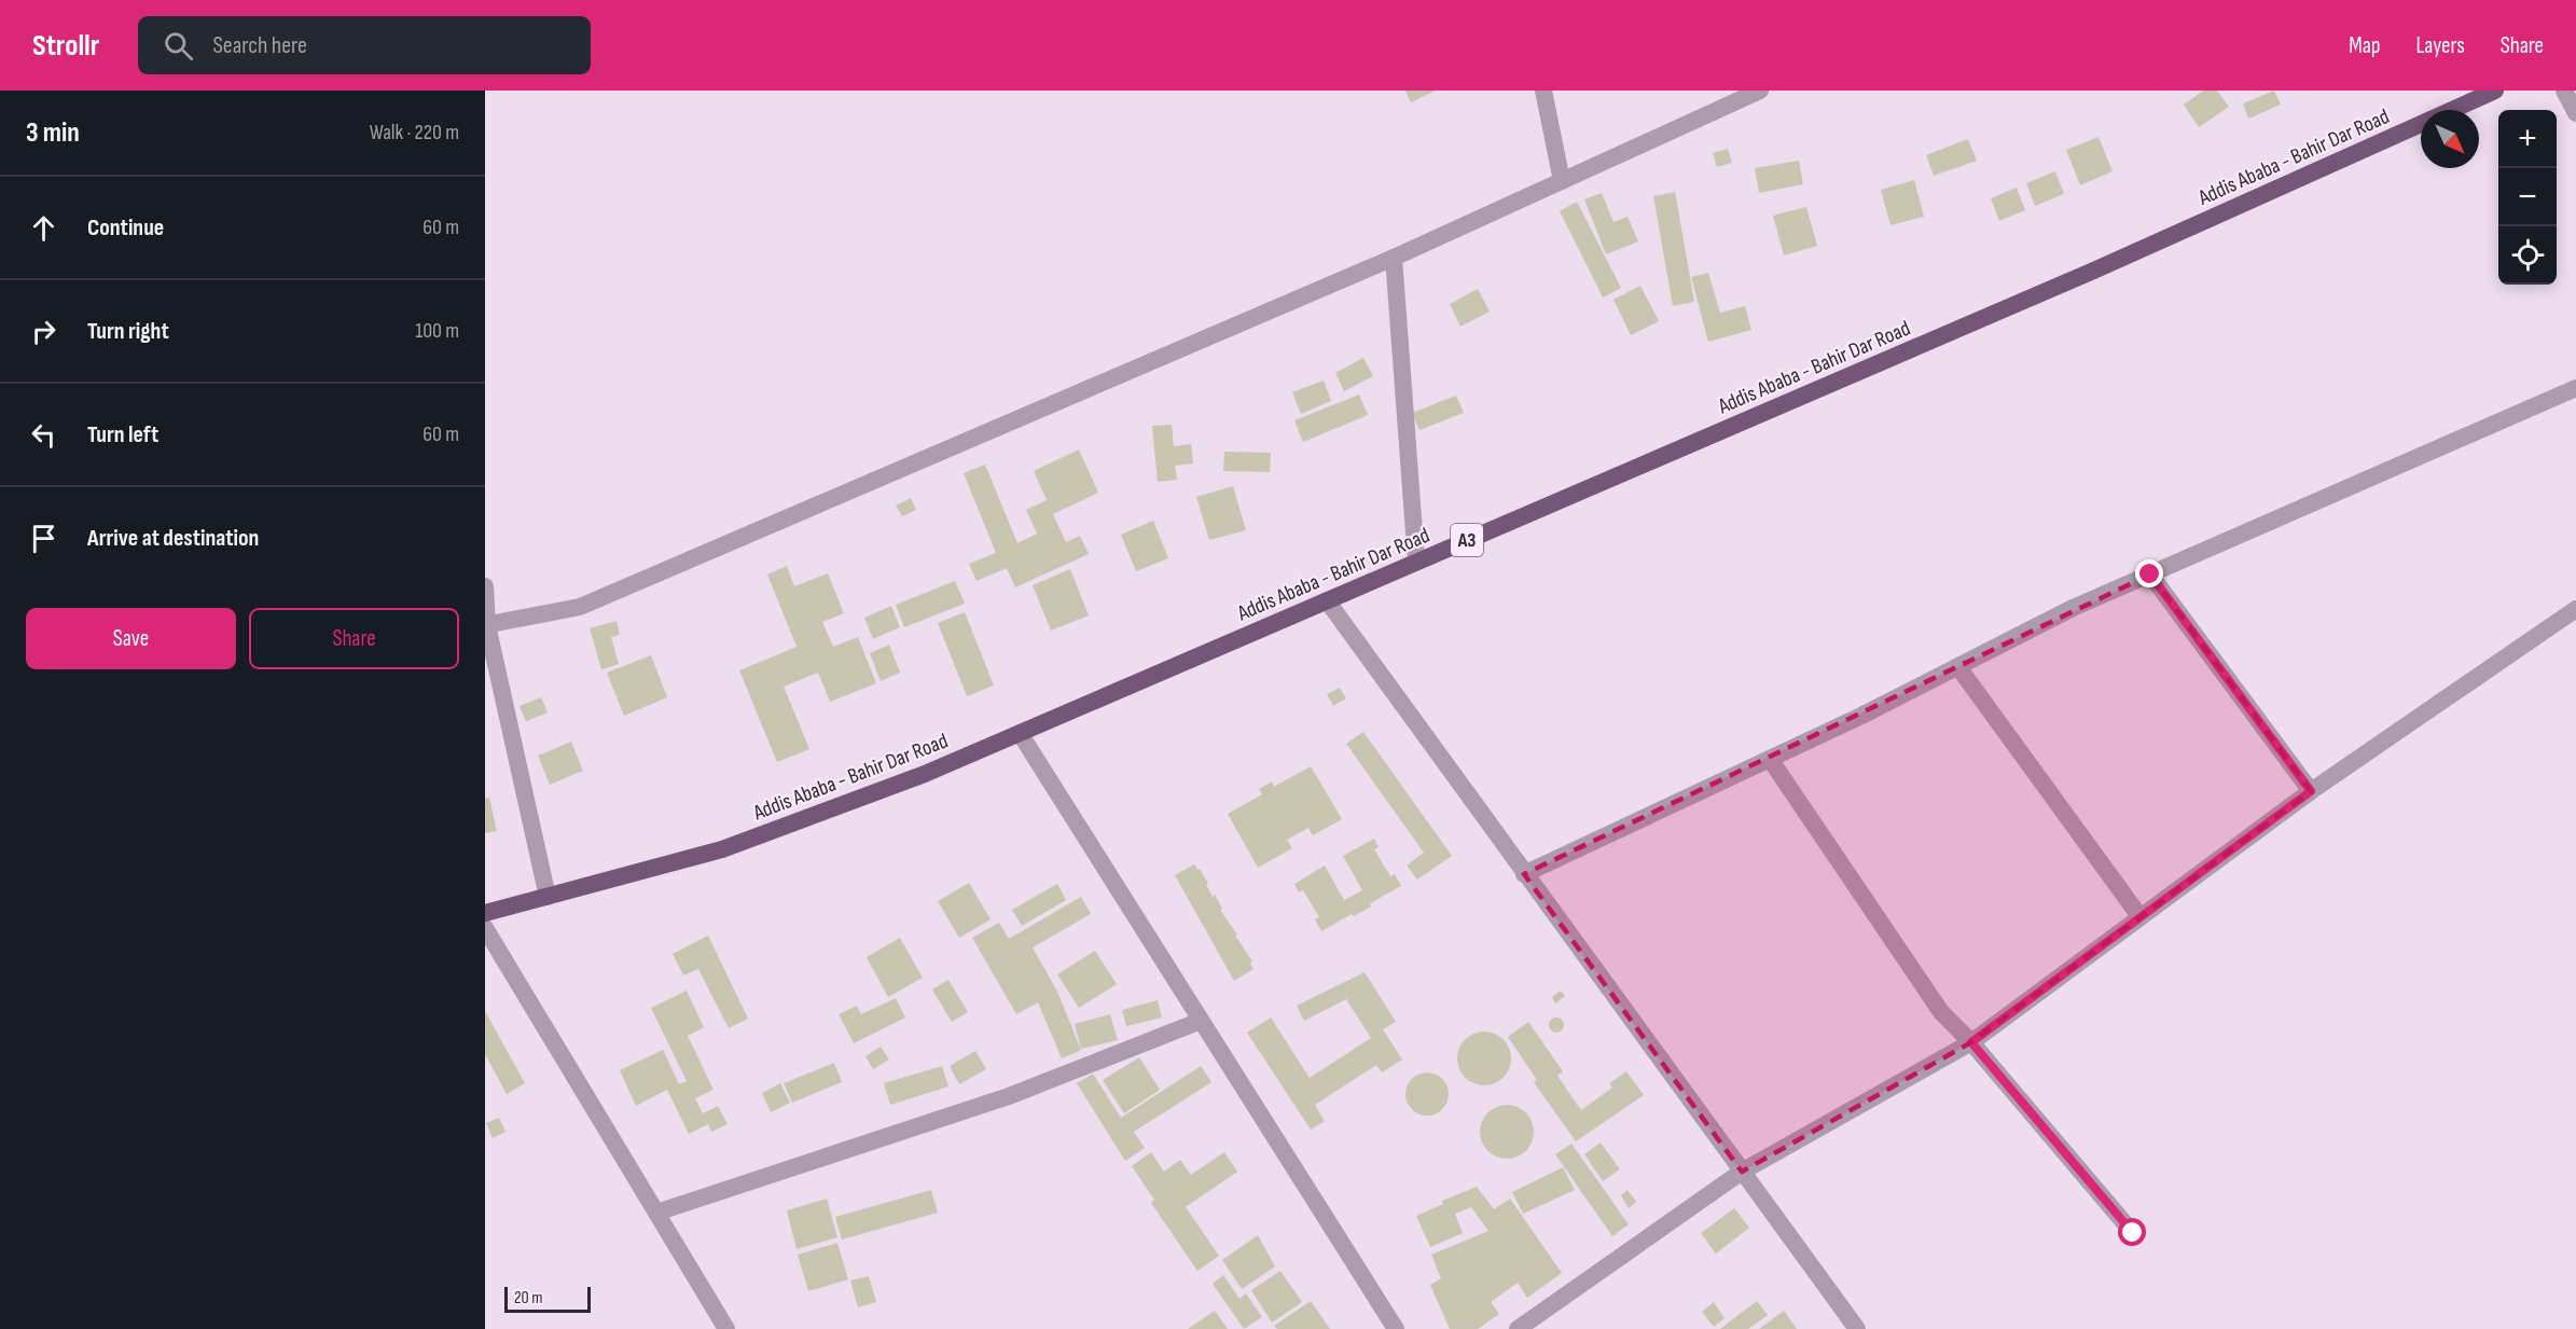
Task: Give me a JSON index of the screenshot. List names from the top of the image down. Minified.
{"streets":{"highway":["Addis Ababa - Bahir Dar Road","A3"]},"scale_bar":"20 m","north":"bottom right","page":{"header":"Strollr","search":"Search here","nav":["Map","Layers","Share"],"heading":["3 min","Walk · 220 m"],"map_buttons":["+","−"],"list":[["Continue","60 m"],["Turn right","100 m"],["Turn left","60 m"],"Arrive at destination"],"buttons":["Save","Share"],"scale":"20 m"}}
